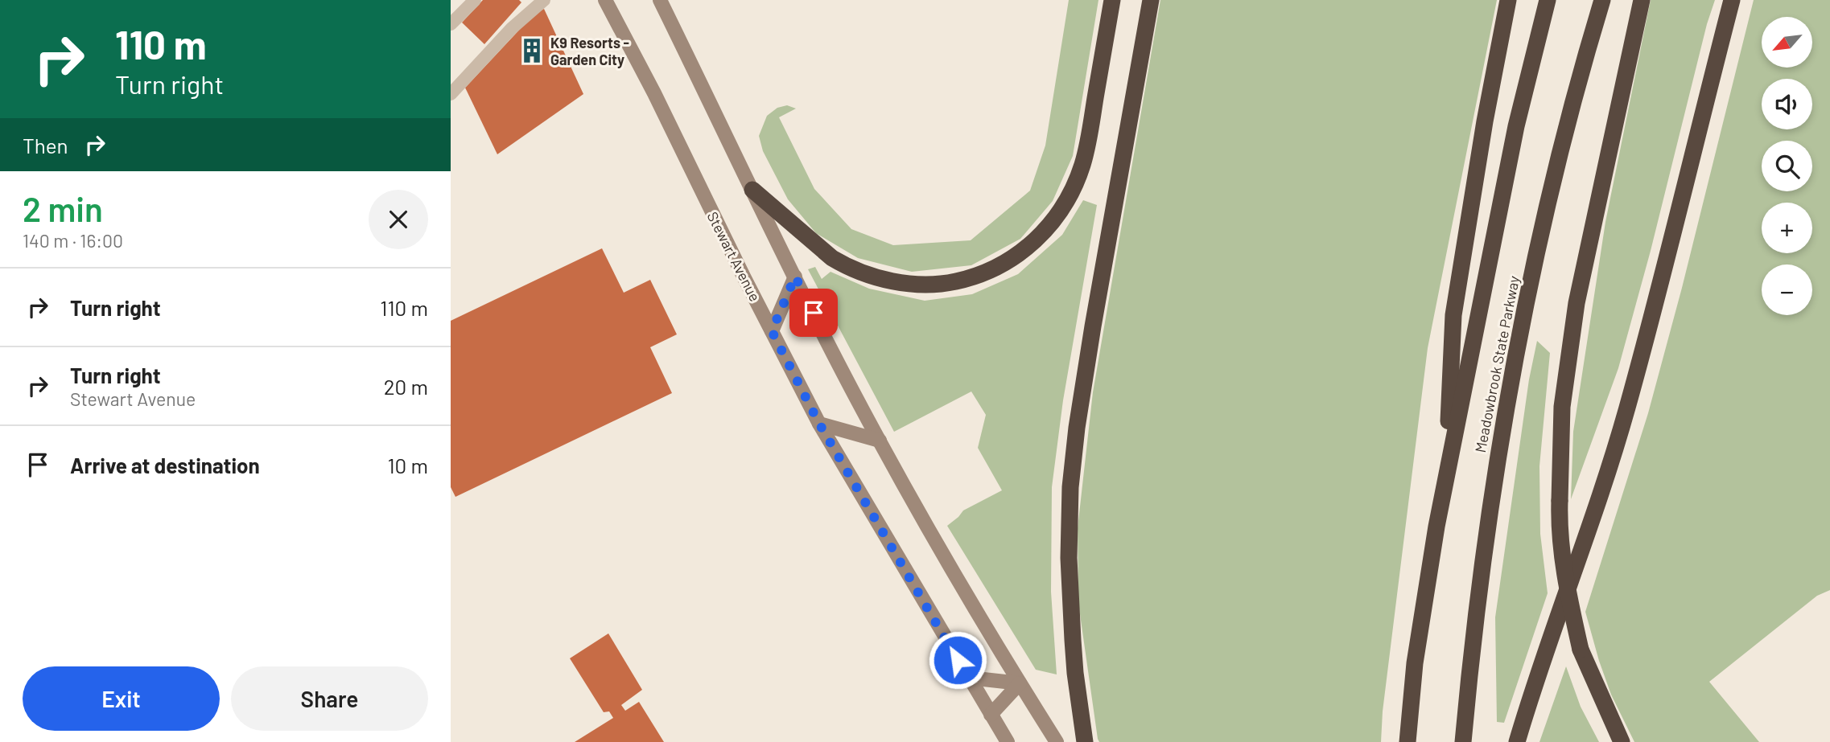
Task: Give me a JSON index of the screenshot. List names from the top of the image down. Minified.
{"streets":{"highway":["Meadowbrook State Parkway"],"main road":["Stewart Avenue"]},"places":{"building":["K9 Resorts - Garden City"]},"north":"bottom left","page":{"turn":["110 m","Turn right"],"map_buttons":["+","−"],"then":"Then","heading":["2 min","140 m · 16:00"],"list":[{"name":"Turn right","value":"110 m"},{"name":"Turn right","note":"Stewart Avenue","value":"20 m"},{"name":"Arrive at destination","value":"10 m"}],"buttons":["Exit","Share"]}}
